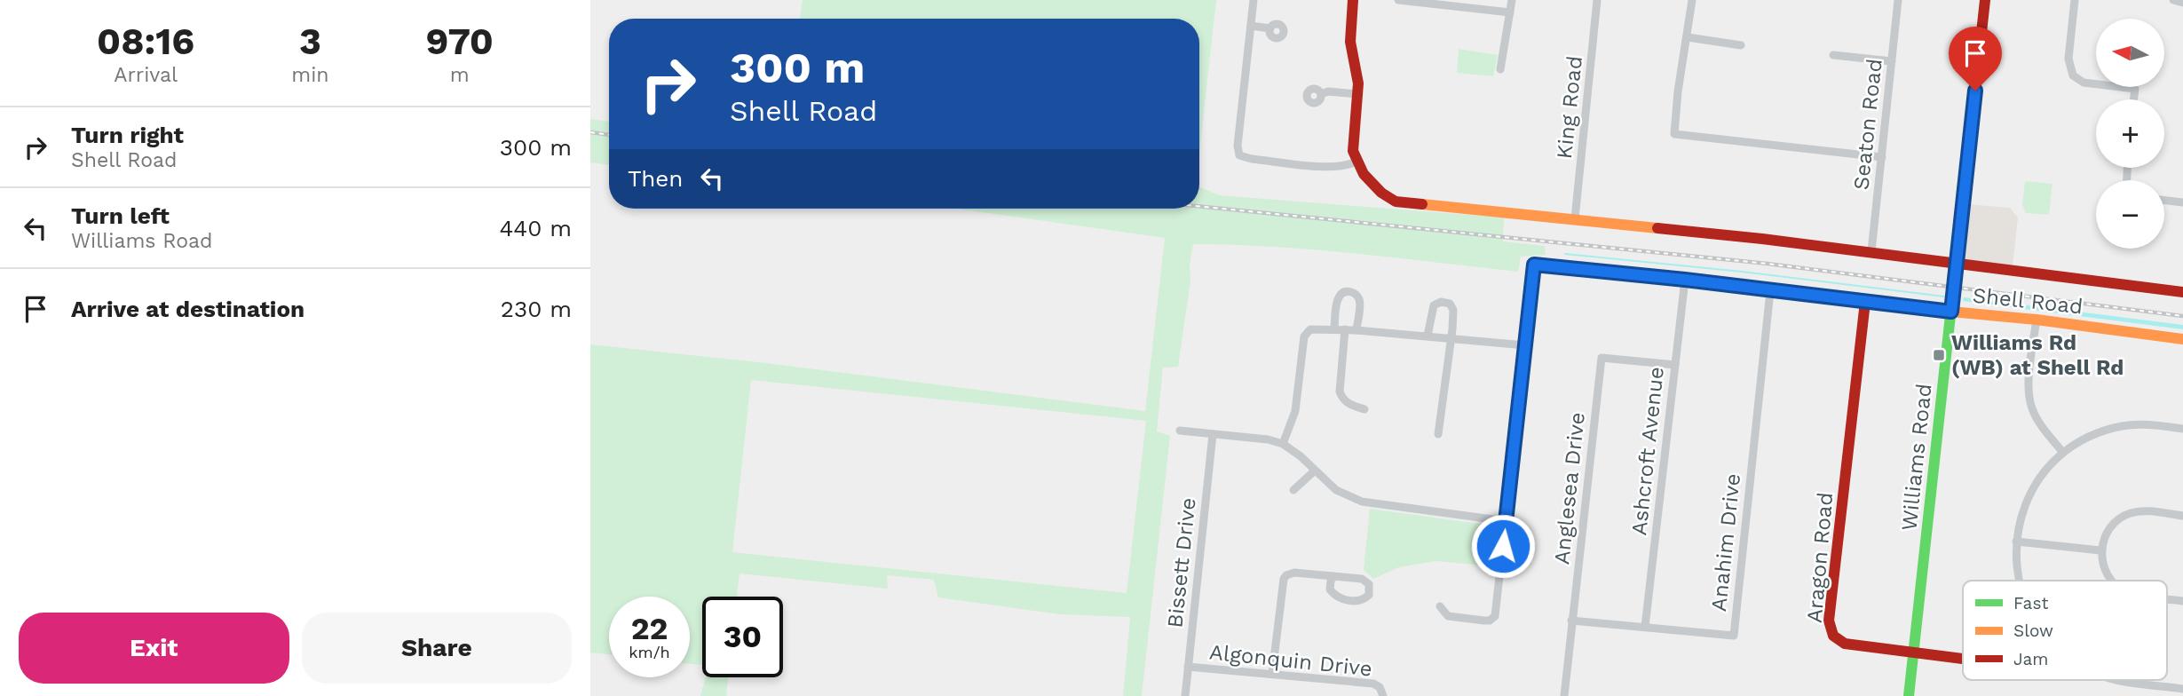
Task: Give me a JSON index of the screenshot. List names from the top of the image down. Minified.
{"streets":{"street":["King Road","Seaton Road","Shell Road","Ashcroft Avenue","Williams Road","Anglesea Drive","Anahim Drive","Aragon Road","Bissett Drive","Algonquin Drive"]},"crossings":[["King Road","Shell Road"],["Seaton Road","Shell Road"],["Shell Road","Ashcroft Avenue"],["Shell Road","Williams Road"],["Shell Road","Anahim Drive"],["Shell Road","Aragon Road"],["Ashcroft Avenue","Anglesea Drive"],["Ashcroft Avenue","Anahim Drive"],["Williams Road","Aragon Road"],["Anglesea Drive","Anahim Drive"],["Bissett Drive","Algonquin Drive"]],"places":{"transit":["Williams Rd (WB) at Shell Rd"]},"legend":["Fast","Slow","Jam"],"north":"left","page":{"eta":["08:16","Arrival","3","min","970","m"],"map_buttons":["+","−"],"turn":["300 m","Shell Road"],"list":[{"name":"Turn right","note":"Shell Road","value":"300 m"},{"name":"Turn left","note":"Williams Road","value":"440 m"},{"name":"Arrive at destination","value":"230 m"}],"then":"Then","speed":"22 km/h","limit":"30","buttons":["Exit","Share"]}}
